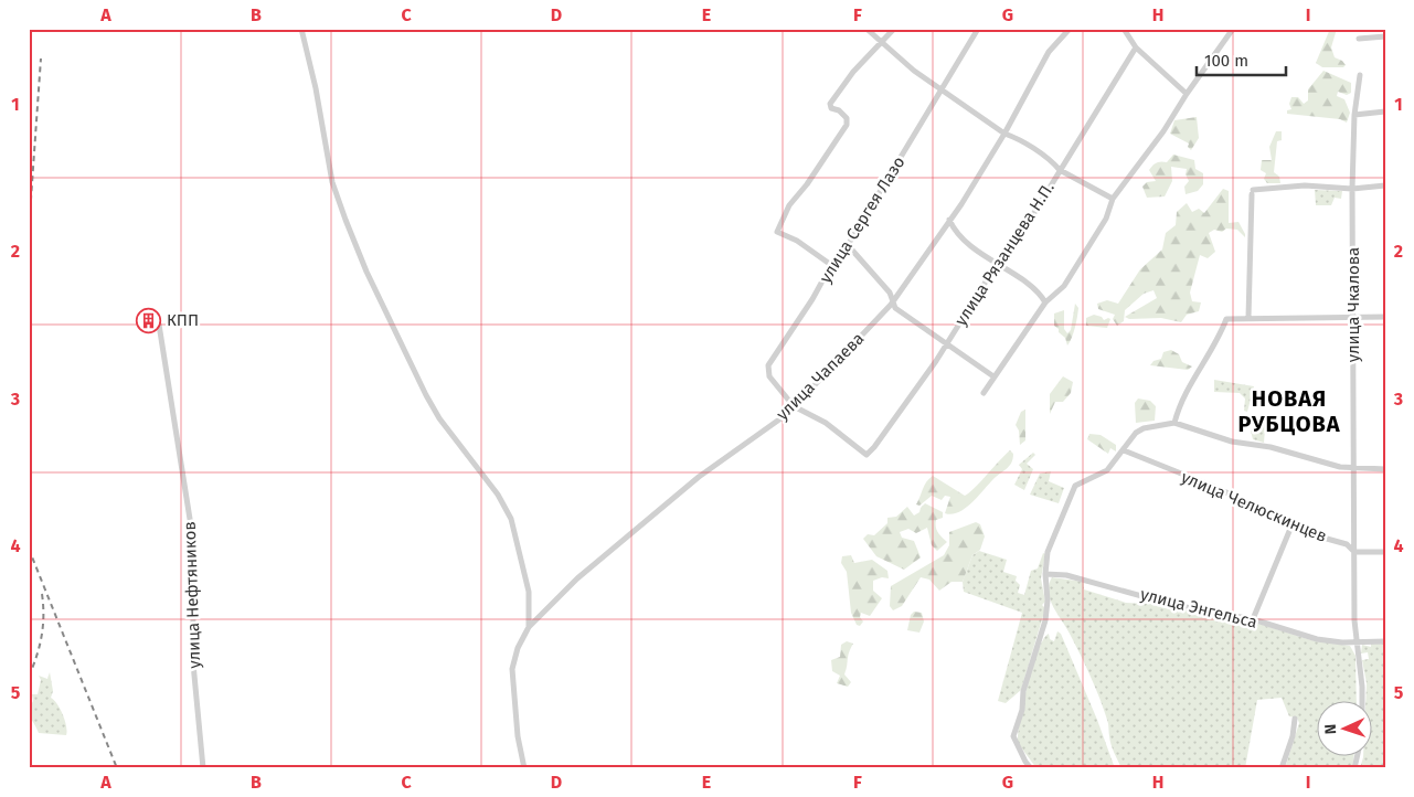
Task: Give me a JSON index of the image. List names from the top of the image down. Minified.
{"streets":{"street":["улица Сергея Лазо","улица Рязанцева Н.П.","улица Чкалова","улица Чапаева","улица Челюскинцев","улица Нефтяников","улица Энгельса"]},"crossings":[["улица Сергея Лазо","улица Рязанцева Н.П."],["улица Сергея Лазо","улица Чапаева"],["улица Рязанцева Н.П.","улица Чапаева"],["улица Чкалова","улица Челюскинцев"],["улица Чкалова","улица Энгельса"]],"districts":["НОВАЯ РУБЦОВА"],"places":{"building":["КПП"]},"scale_bar":"100 m","north":"left","grid":{"columns":["A","B","C","D","E","F","G","H","I"],"rows":["1","2","3","4","5"]}}
